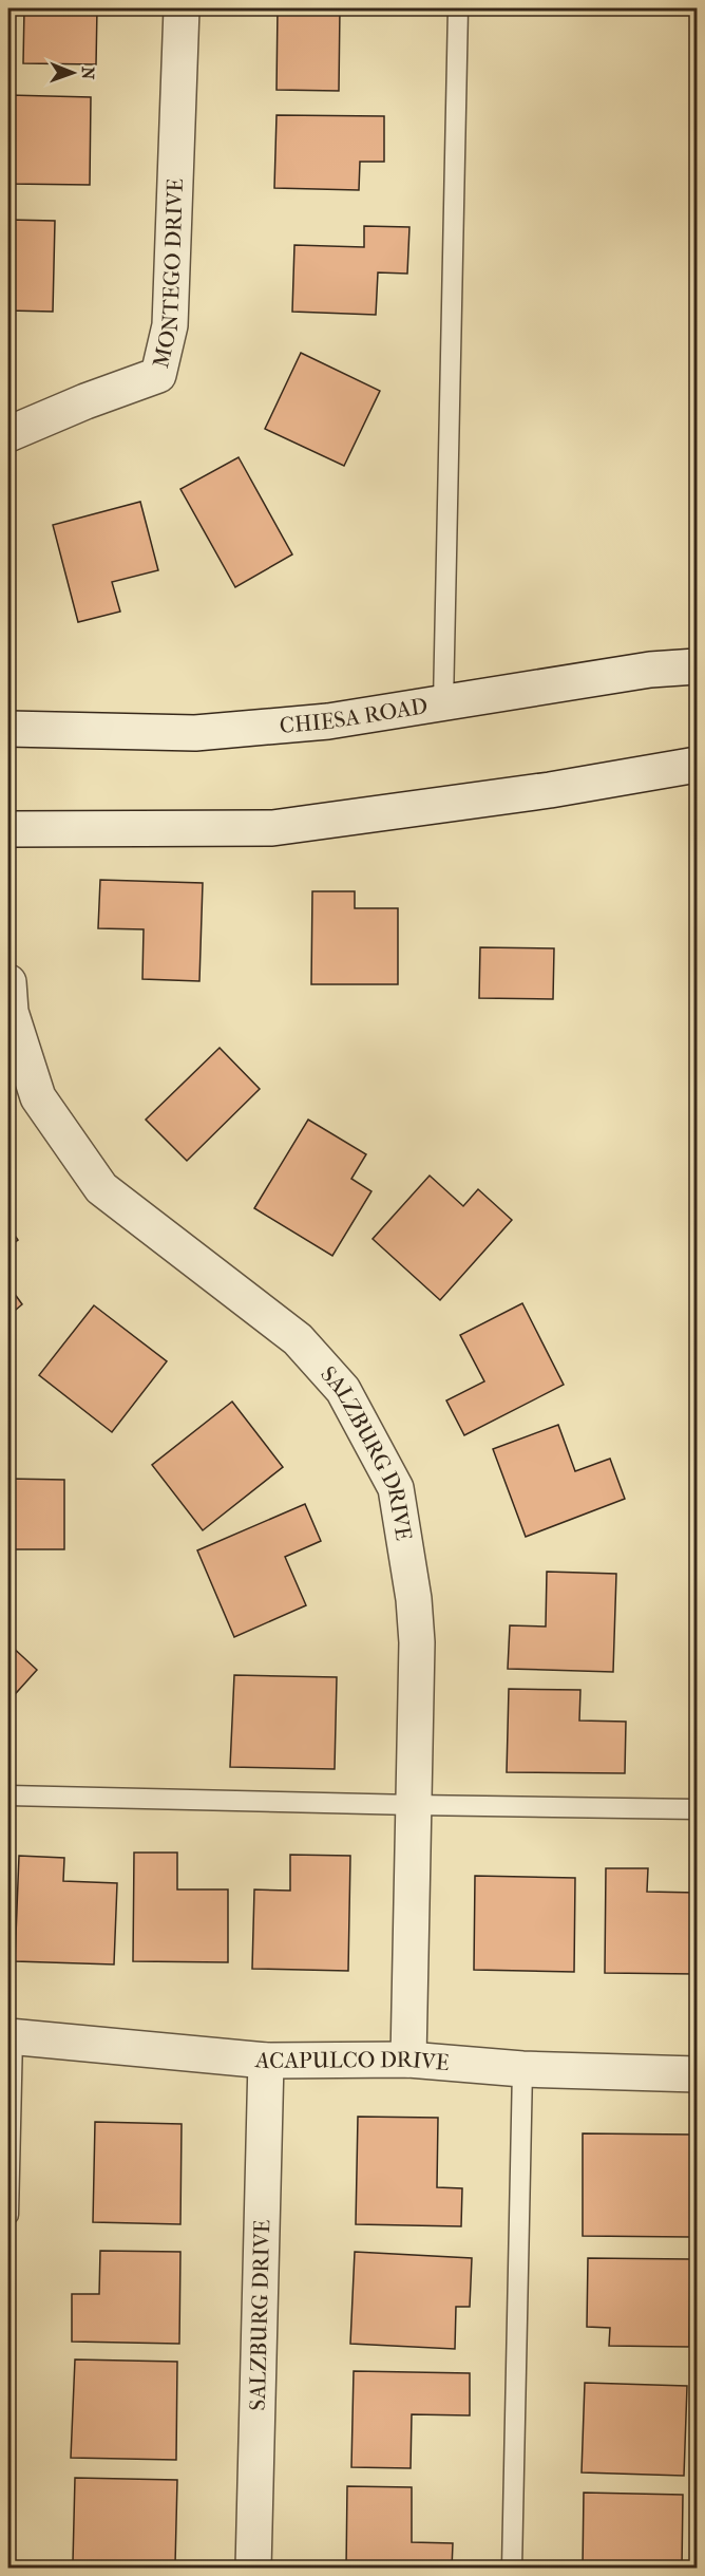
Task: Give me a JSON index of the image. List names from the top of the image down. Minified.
{"streets":{"street":["MONTEGO DRIVE","CHIESA ROAD","SALZBURG DRIVE","ACAPULCO DRIVE"]},"crossings":[["SALZBURG DRIVE","ACAPULCO DRIVE"]],"north":"right"}
